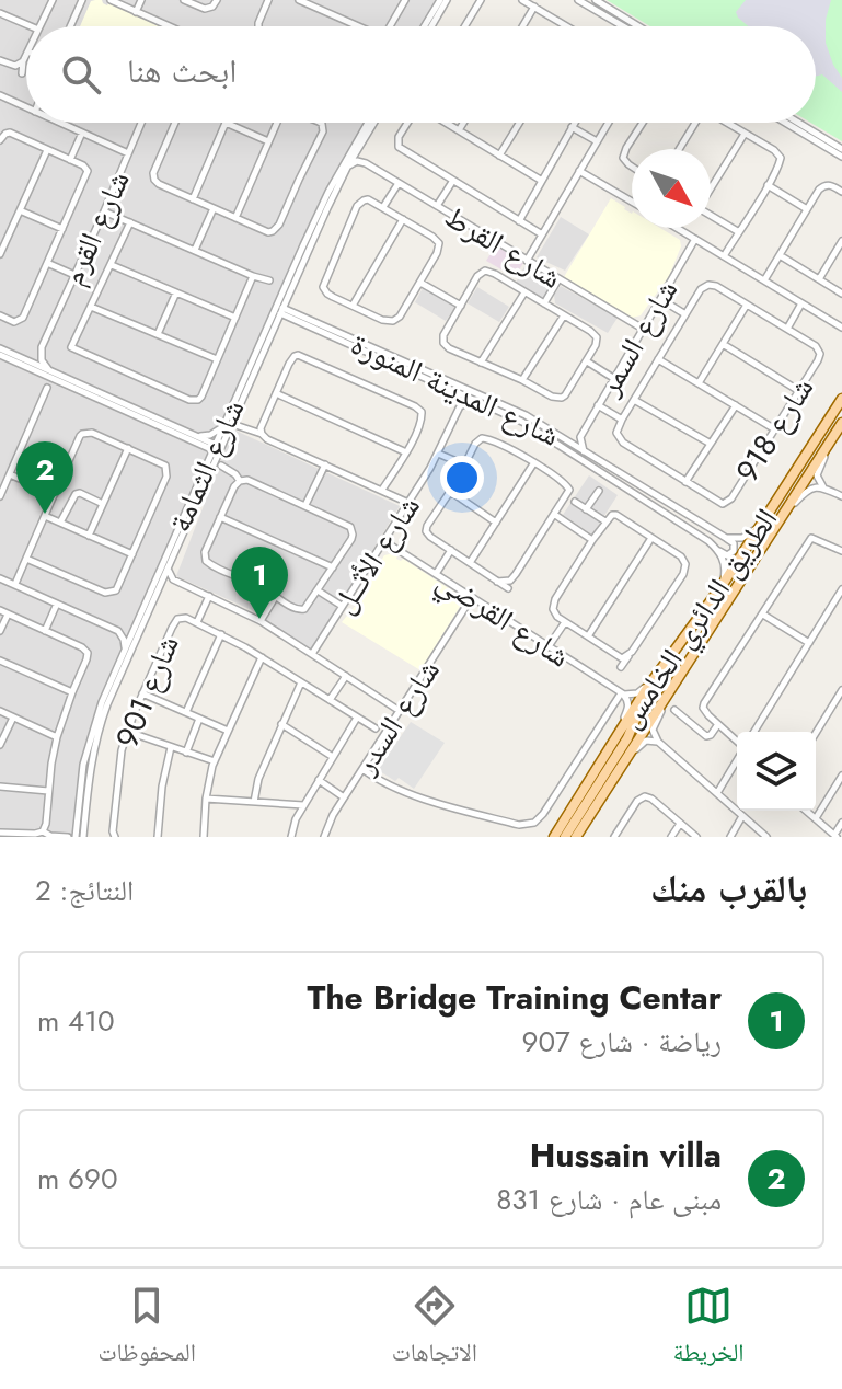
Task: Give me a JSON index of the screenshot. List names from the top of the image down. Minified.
{"streets":{"main road":["الطريق الدائري الخامس"],"street":["شارع القرم","شارع القرط","شارع السمر","شارع المدينة المنورة","شارع 918","شارع الثمامة","شارع الأثــل","شارع القرضي","شارع 901","شارع السدر"]},"crossings":[["شارع القرط","شارع السمر"],["شارع المدينة المنورة","شارع الثمامة"],["شارع الأثــل","شارع القرضي"],["شارع القرضي","شارع السدر"]],"north":"bottom right","page":{"search":"ابحث هنا","pins":["2","1"],"heading":["بالقرب منك","النتائج: 2"],"list":[{"mark":"1","name":"The Bridge Training Centar","note":"رياضة · شارع 907","value":"410 m"},{"mark":"2","name":"Hussain villa","note":"مبنى عام · شارع 831","value":"690 m"}],"nav":["الخريطة","الاتجاهات","المحفوظات"]}}
